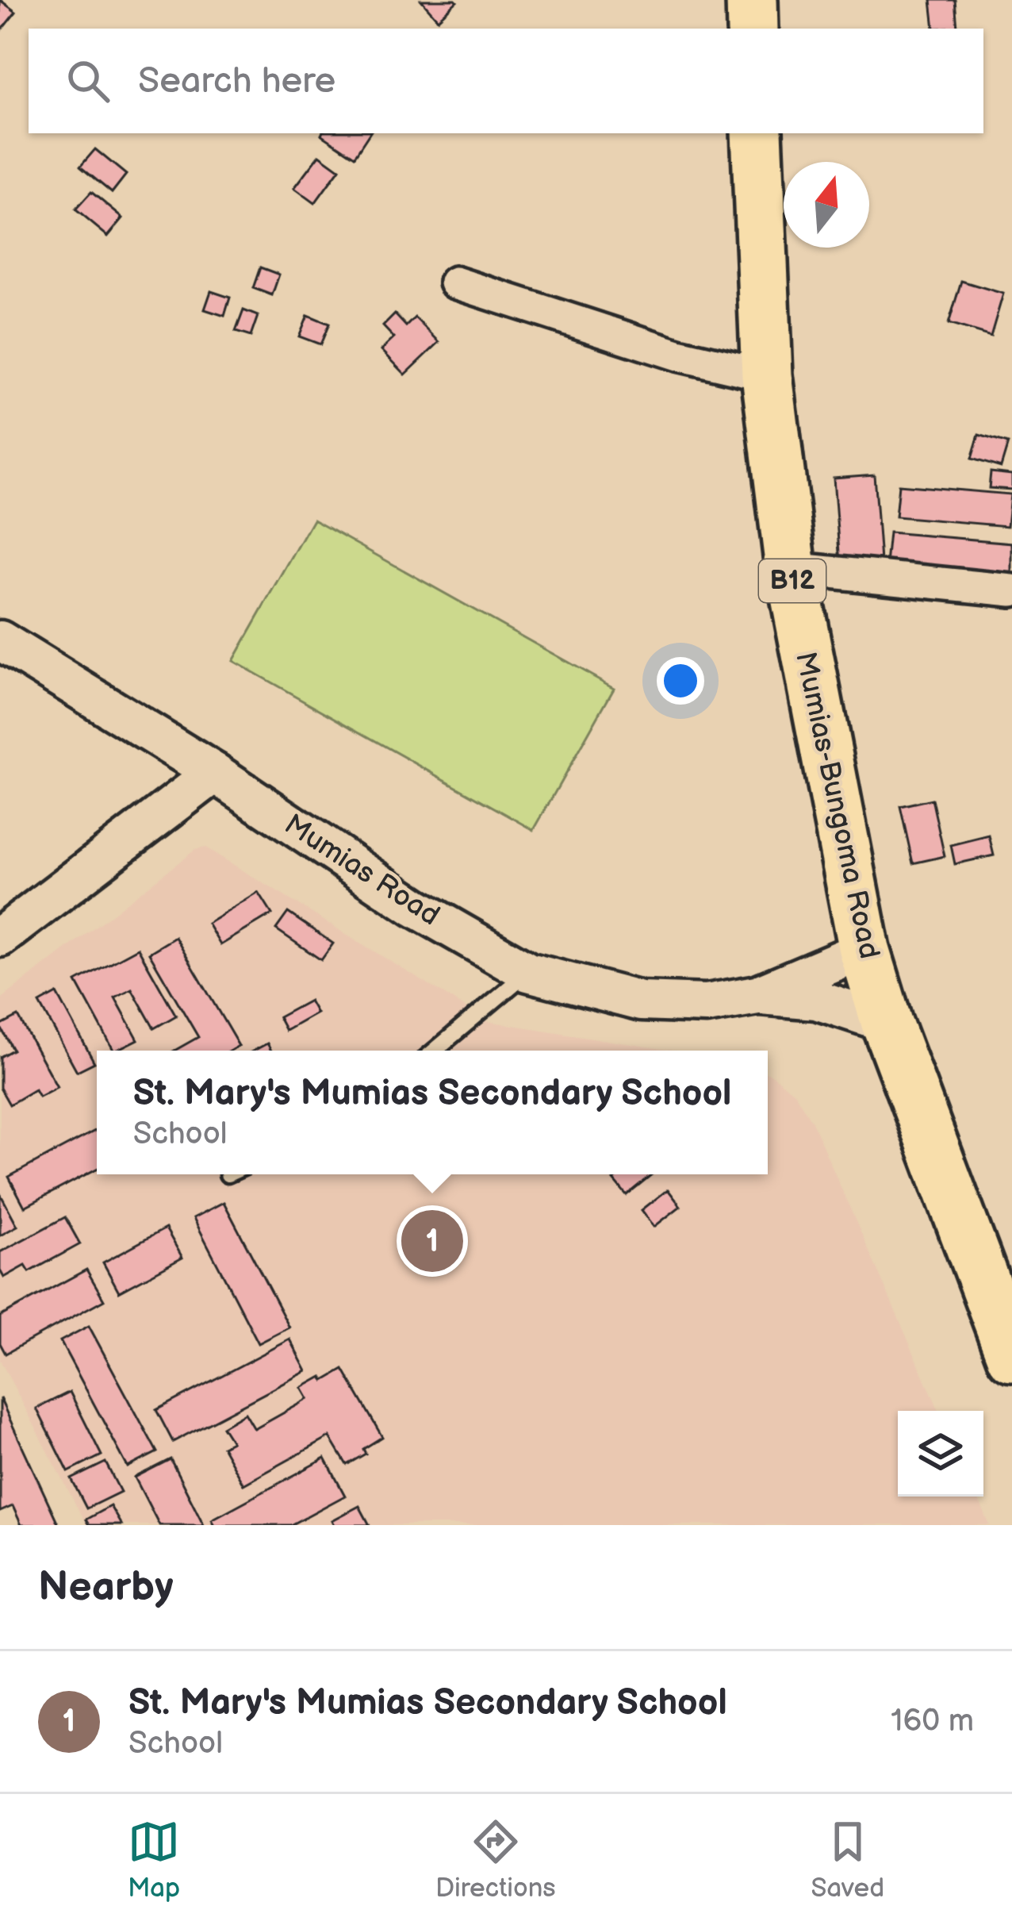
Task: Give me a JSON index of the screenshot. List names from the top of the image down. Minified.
{"streets":{"highway":["B12","Mumias-Bungoma Road"],"street":["Mumias Road"]},"crossings":[["B12","Mumias-Bungoma Road"],["B12","Mumias Road"],["Mumias-Bungoma Road","Mumias Road"]],"north":"top","page":{"search":"Search here","popup":["St. Mary's Mumias Secondary School","School"],"pins":"1","heading":"Nearby","list":[{"mark":"1","name":"St. Mary's Mumias Secondary School","note":"School","value":"160 m"}],"nav":["Map","Directions","Saved"]}}
